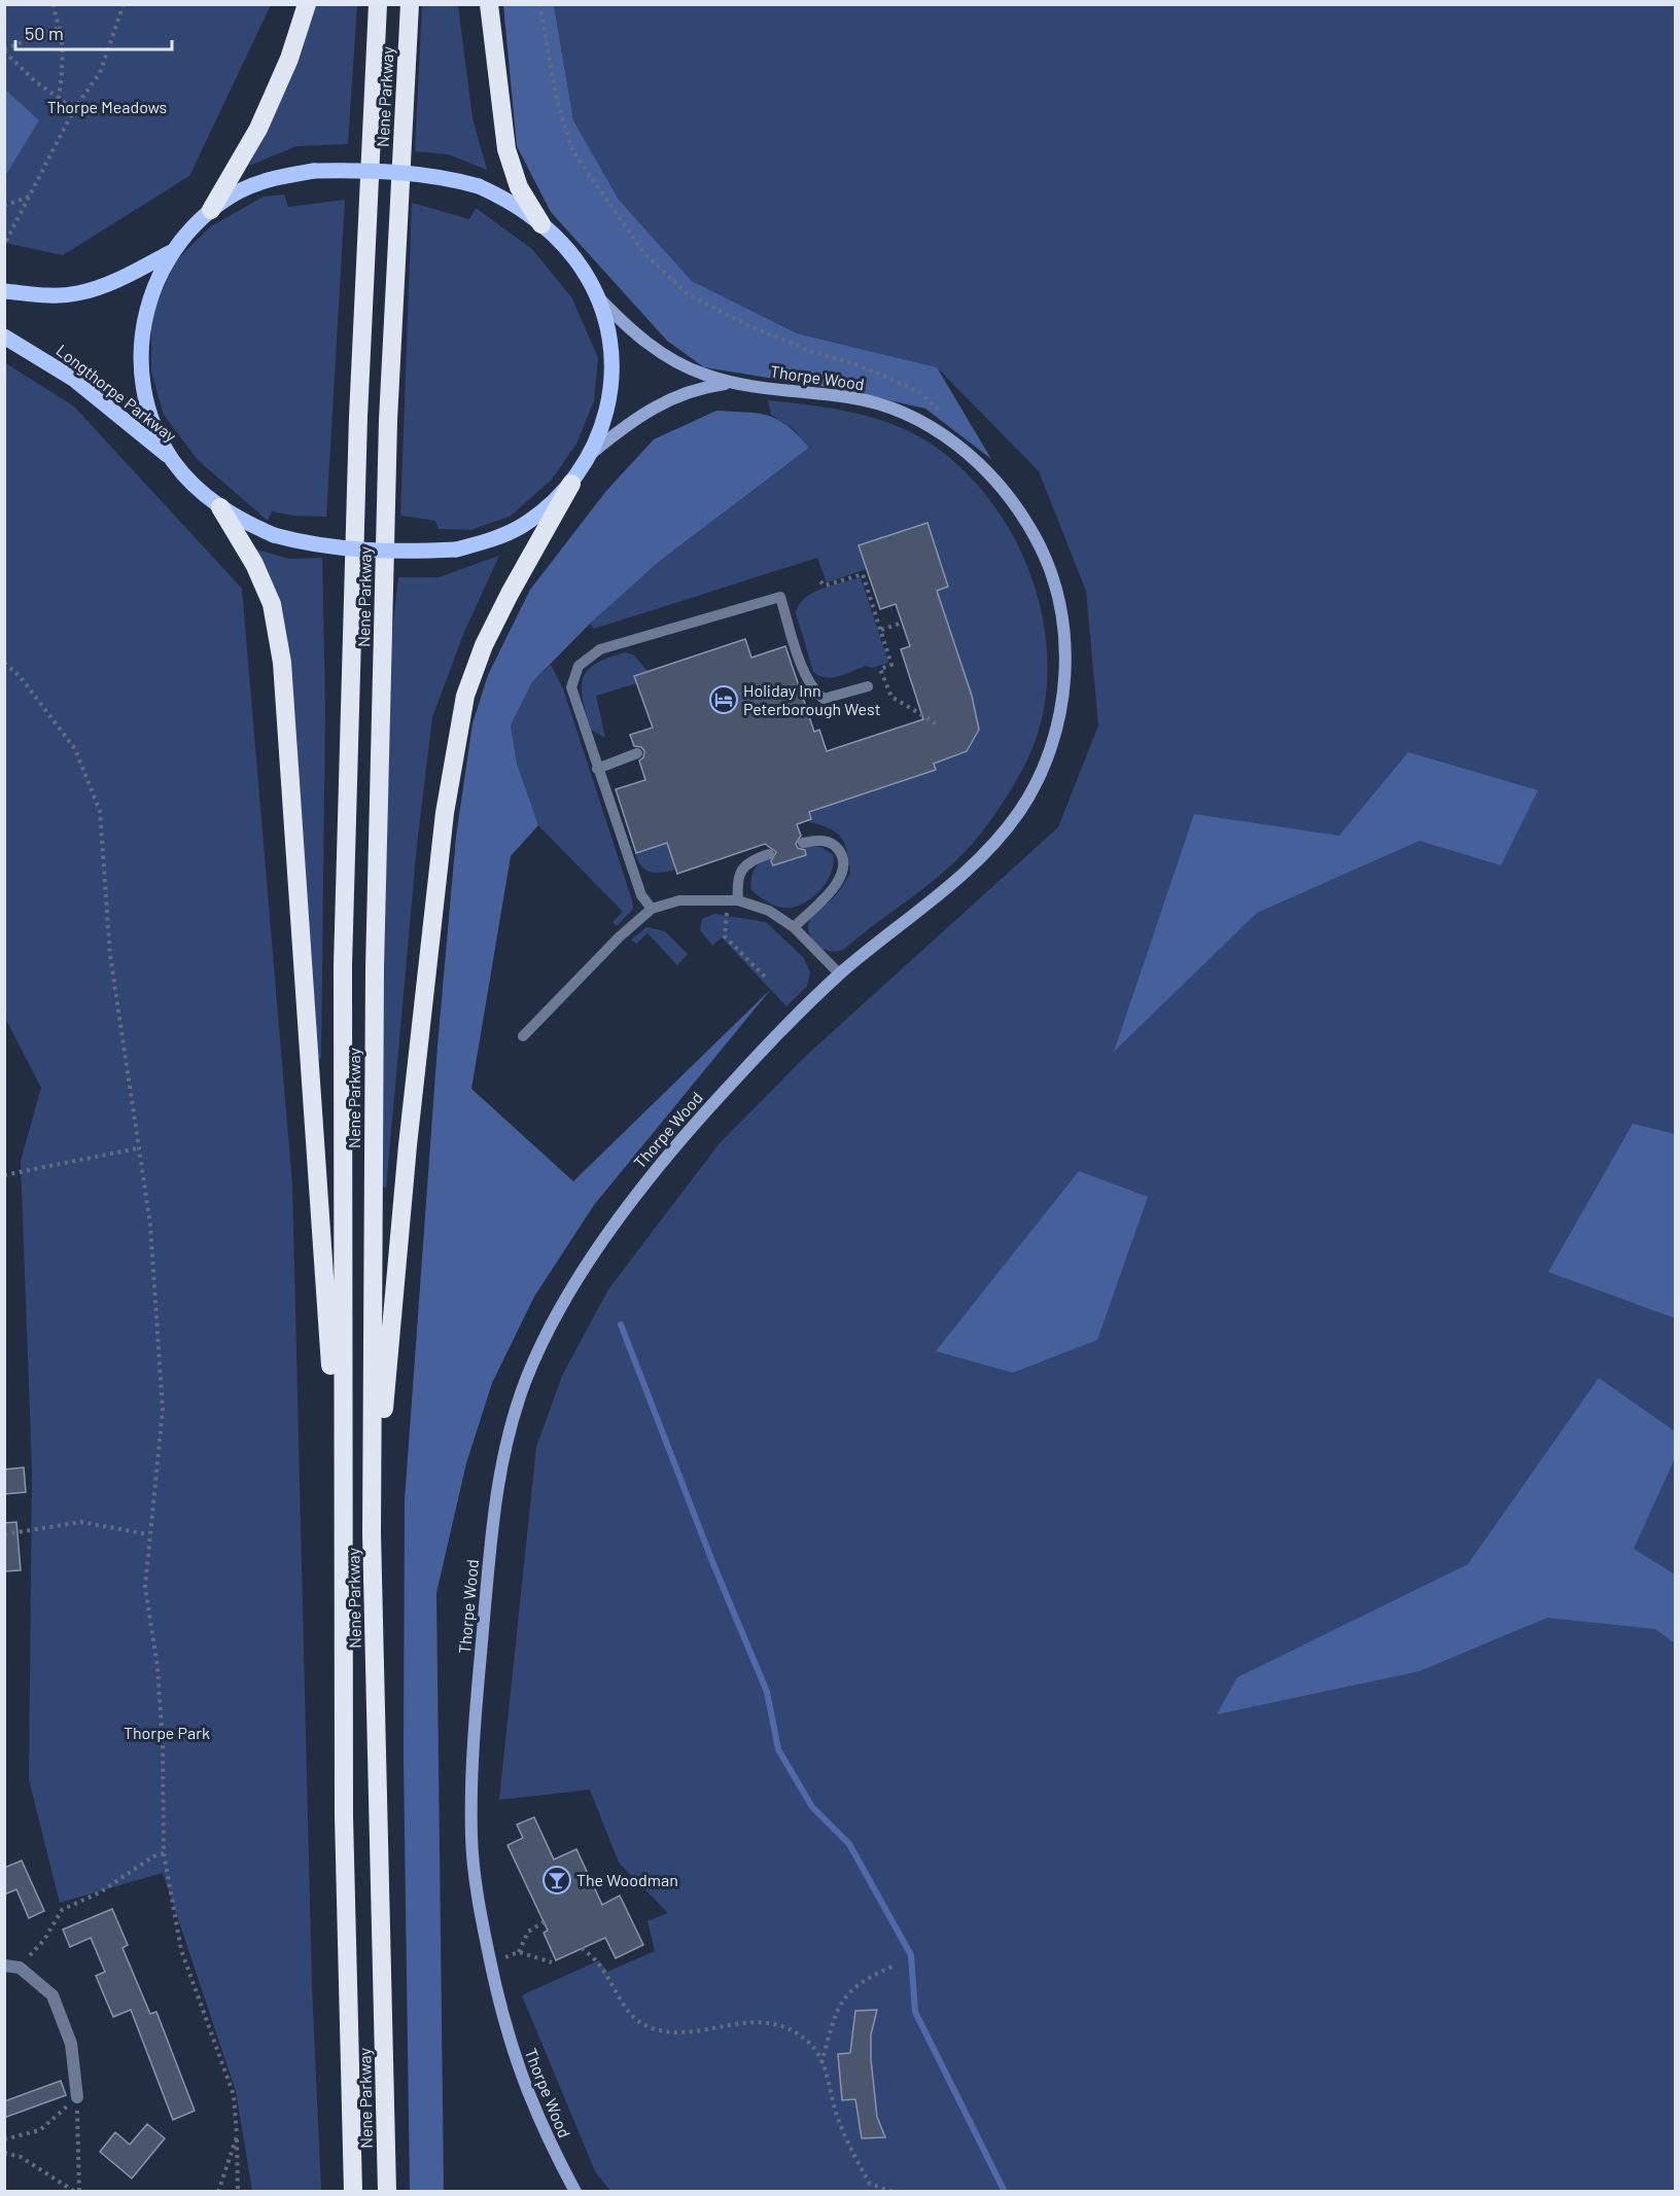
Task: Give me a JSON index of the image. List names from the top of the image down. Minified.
{"streets":{"highway":["Nene Parkway"],"main road":["Longthorpe Parkway"],"street":["Thorpe Wood"]},"parks":["Thorpe Meadows","Thorpe Park"],"places":{"hotel":["Holiday Inn Peterborough West"],"bar":["The Woodman"]},"scale_bar":"50 m"}
